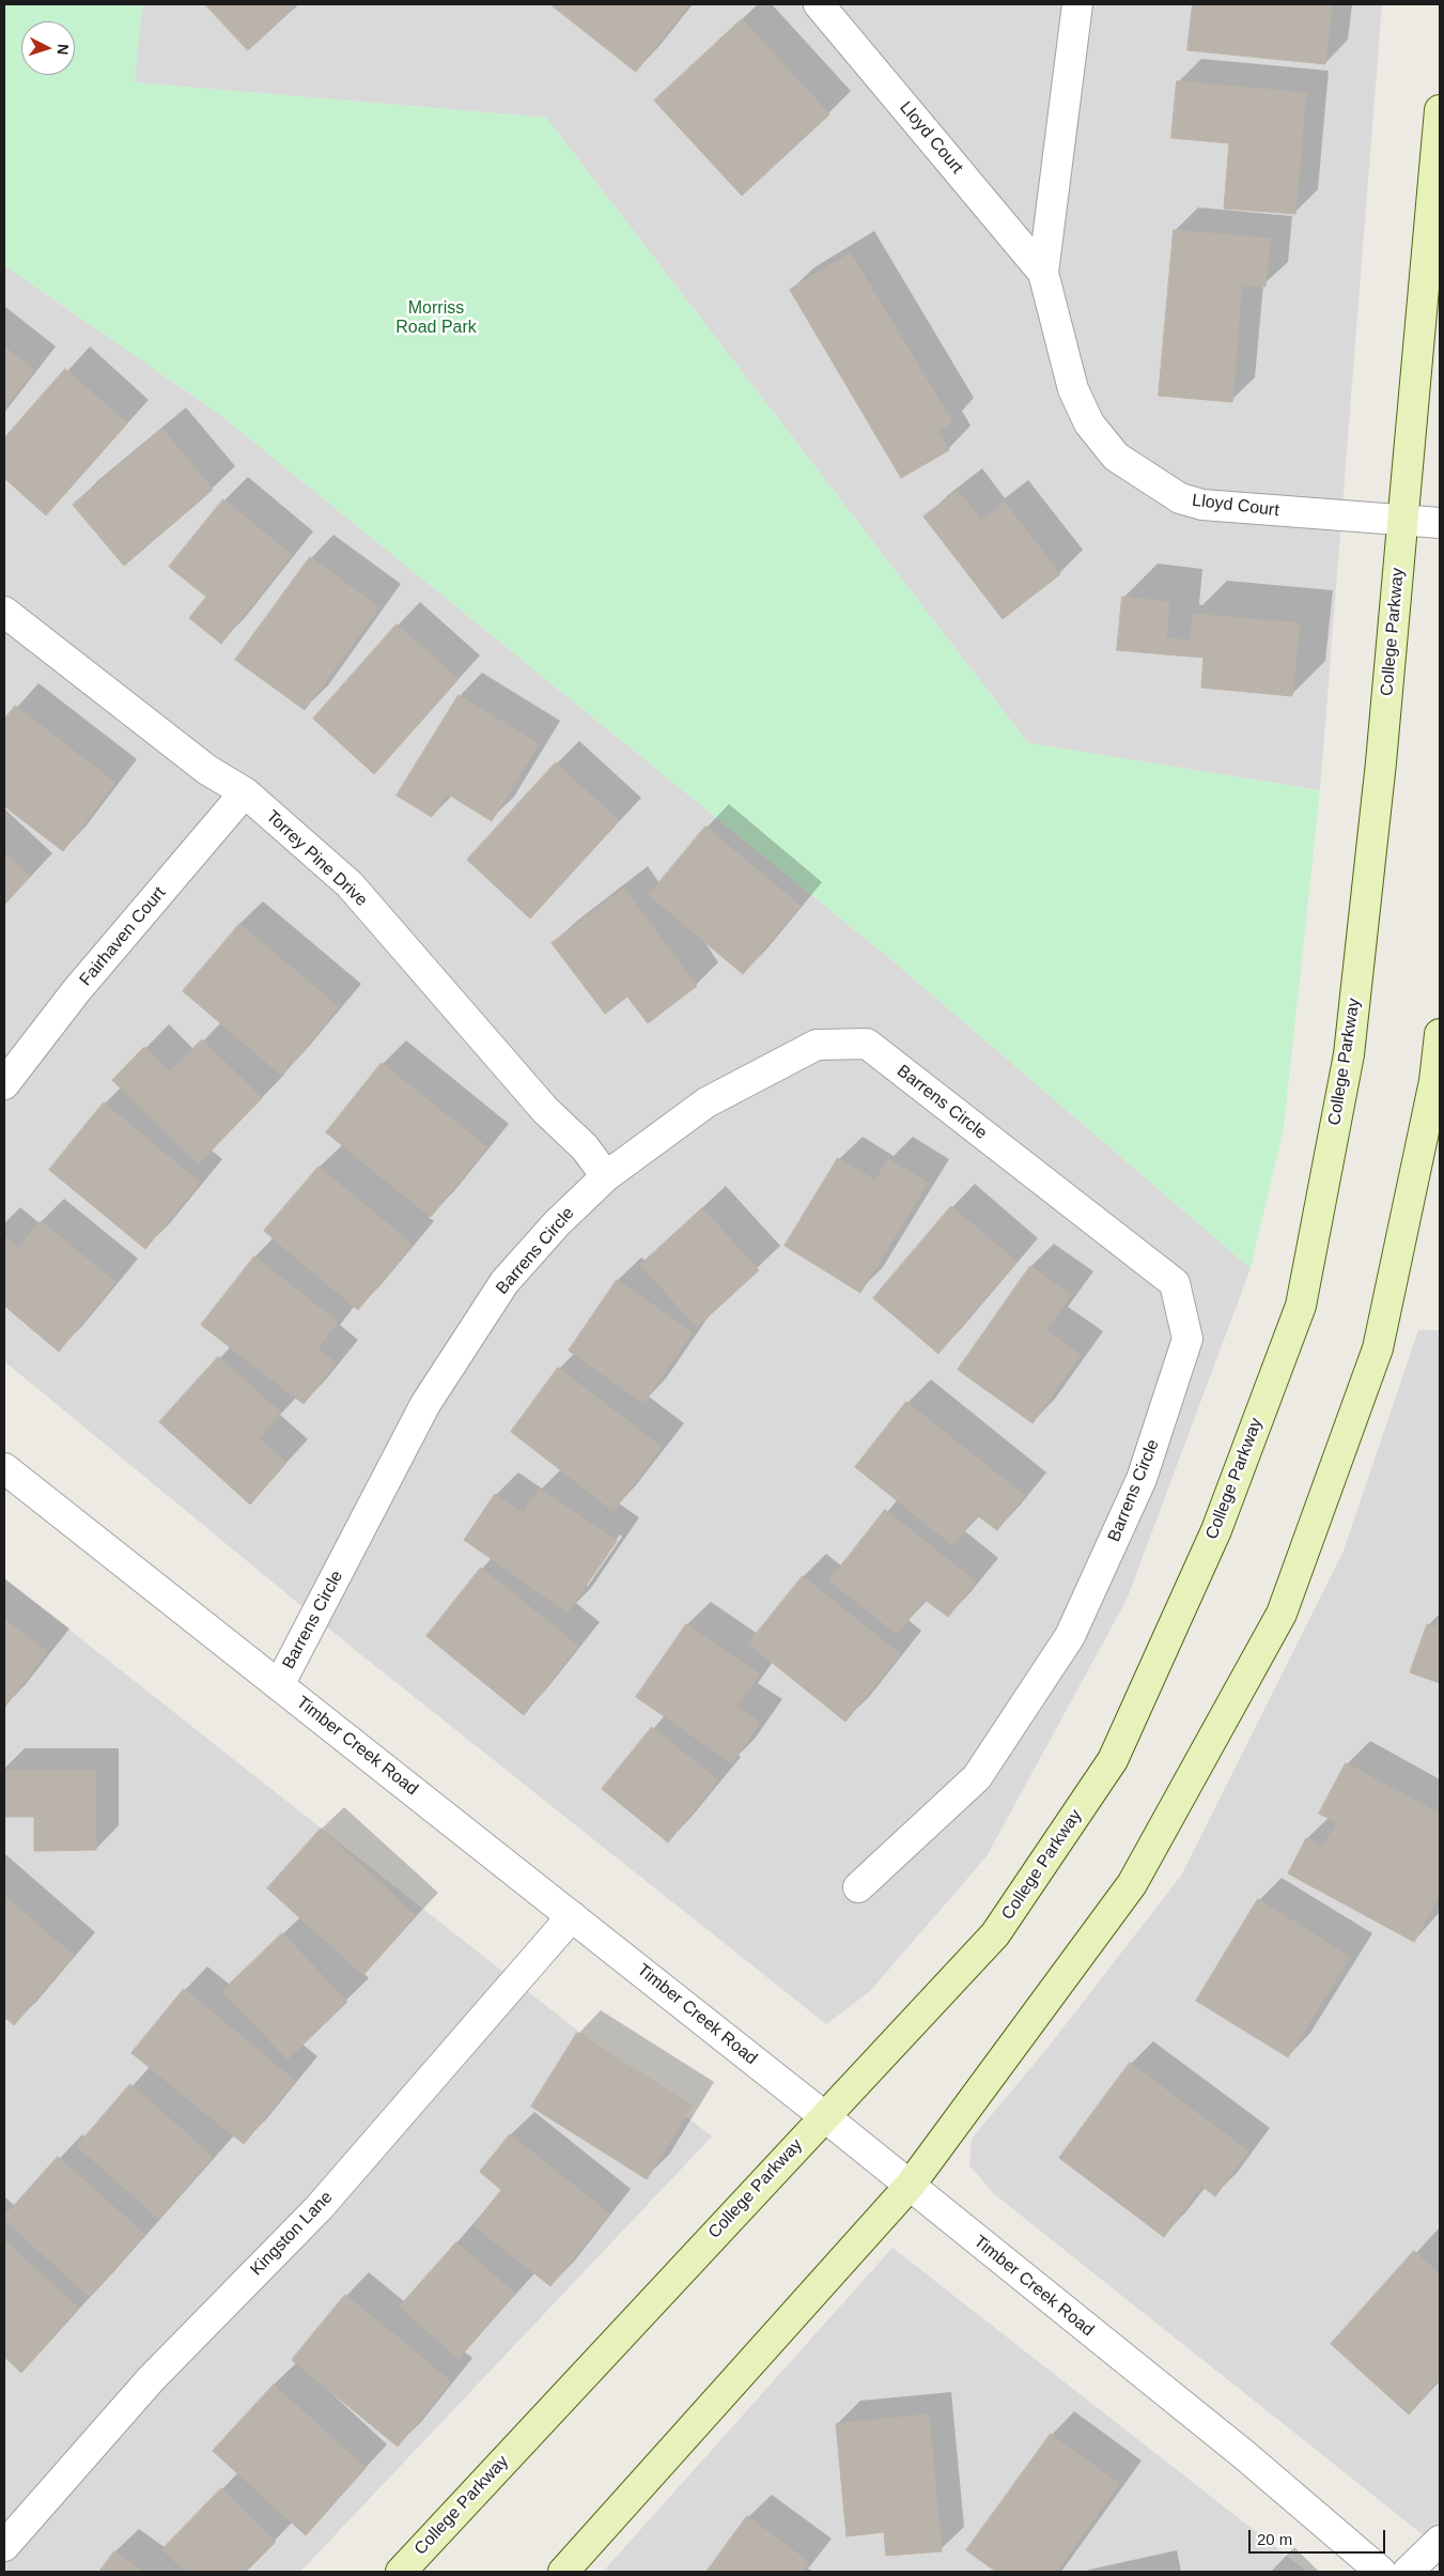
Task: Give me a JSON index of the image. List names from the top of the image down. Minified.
{"streets":{"main road":["College Parkway"],"street":["Lloyd Court","Torrey Pine Drive","Fairhaven Court","Barrens Circle","Timber Creek Road","Kingston Lane"]},"crossings":[["Lloyd Court","College Parkway"],["College Parkway","Timber Creek Road"],["Torrey Pine Drive","Fairhaven Court"],["Torrey Pine Drive","Barrens Circle"],["Barrens Circle","Timber Creek Road"],["Timber Creek Road","Kingston Lane"]],"parks":["Morriss Road Park"],"scale_bar":"20 m","north":"right"}
